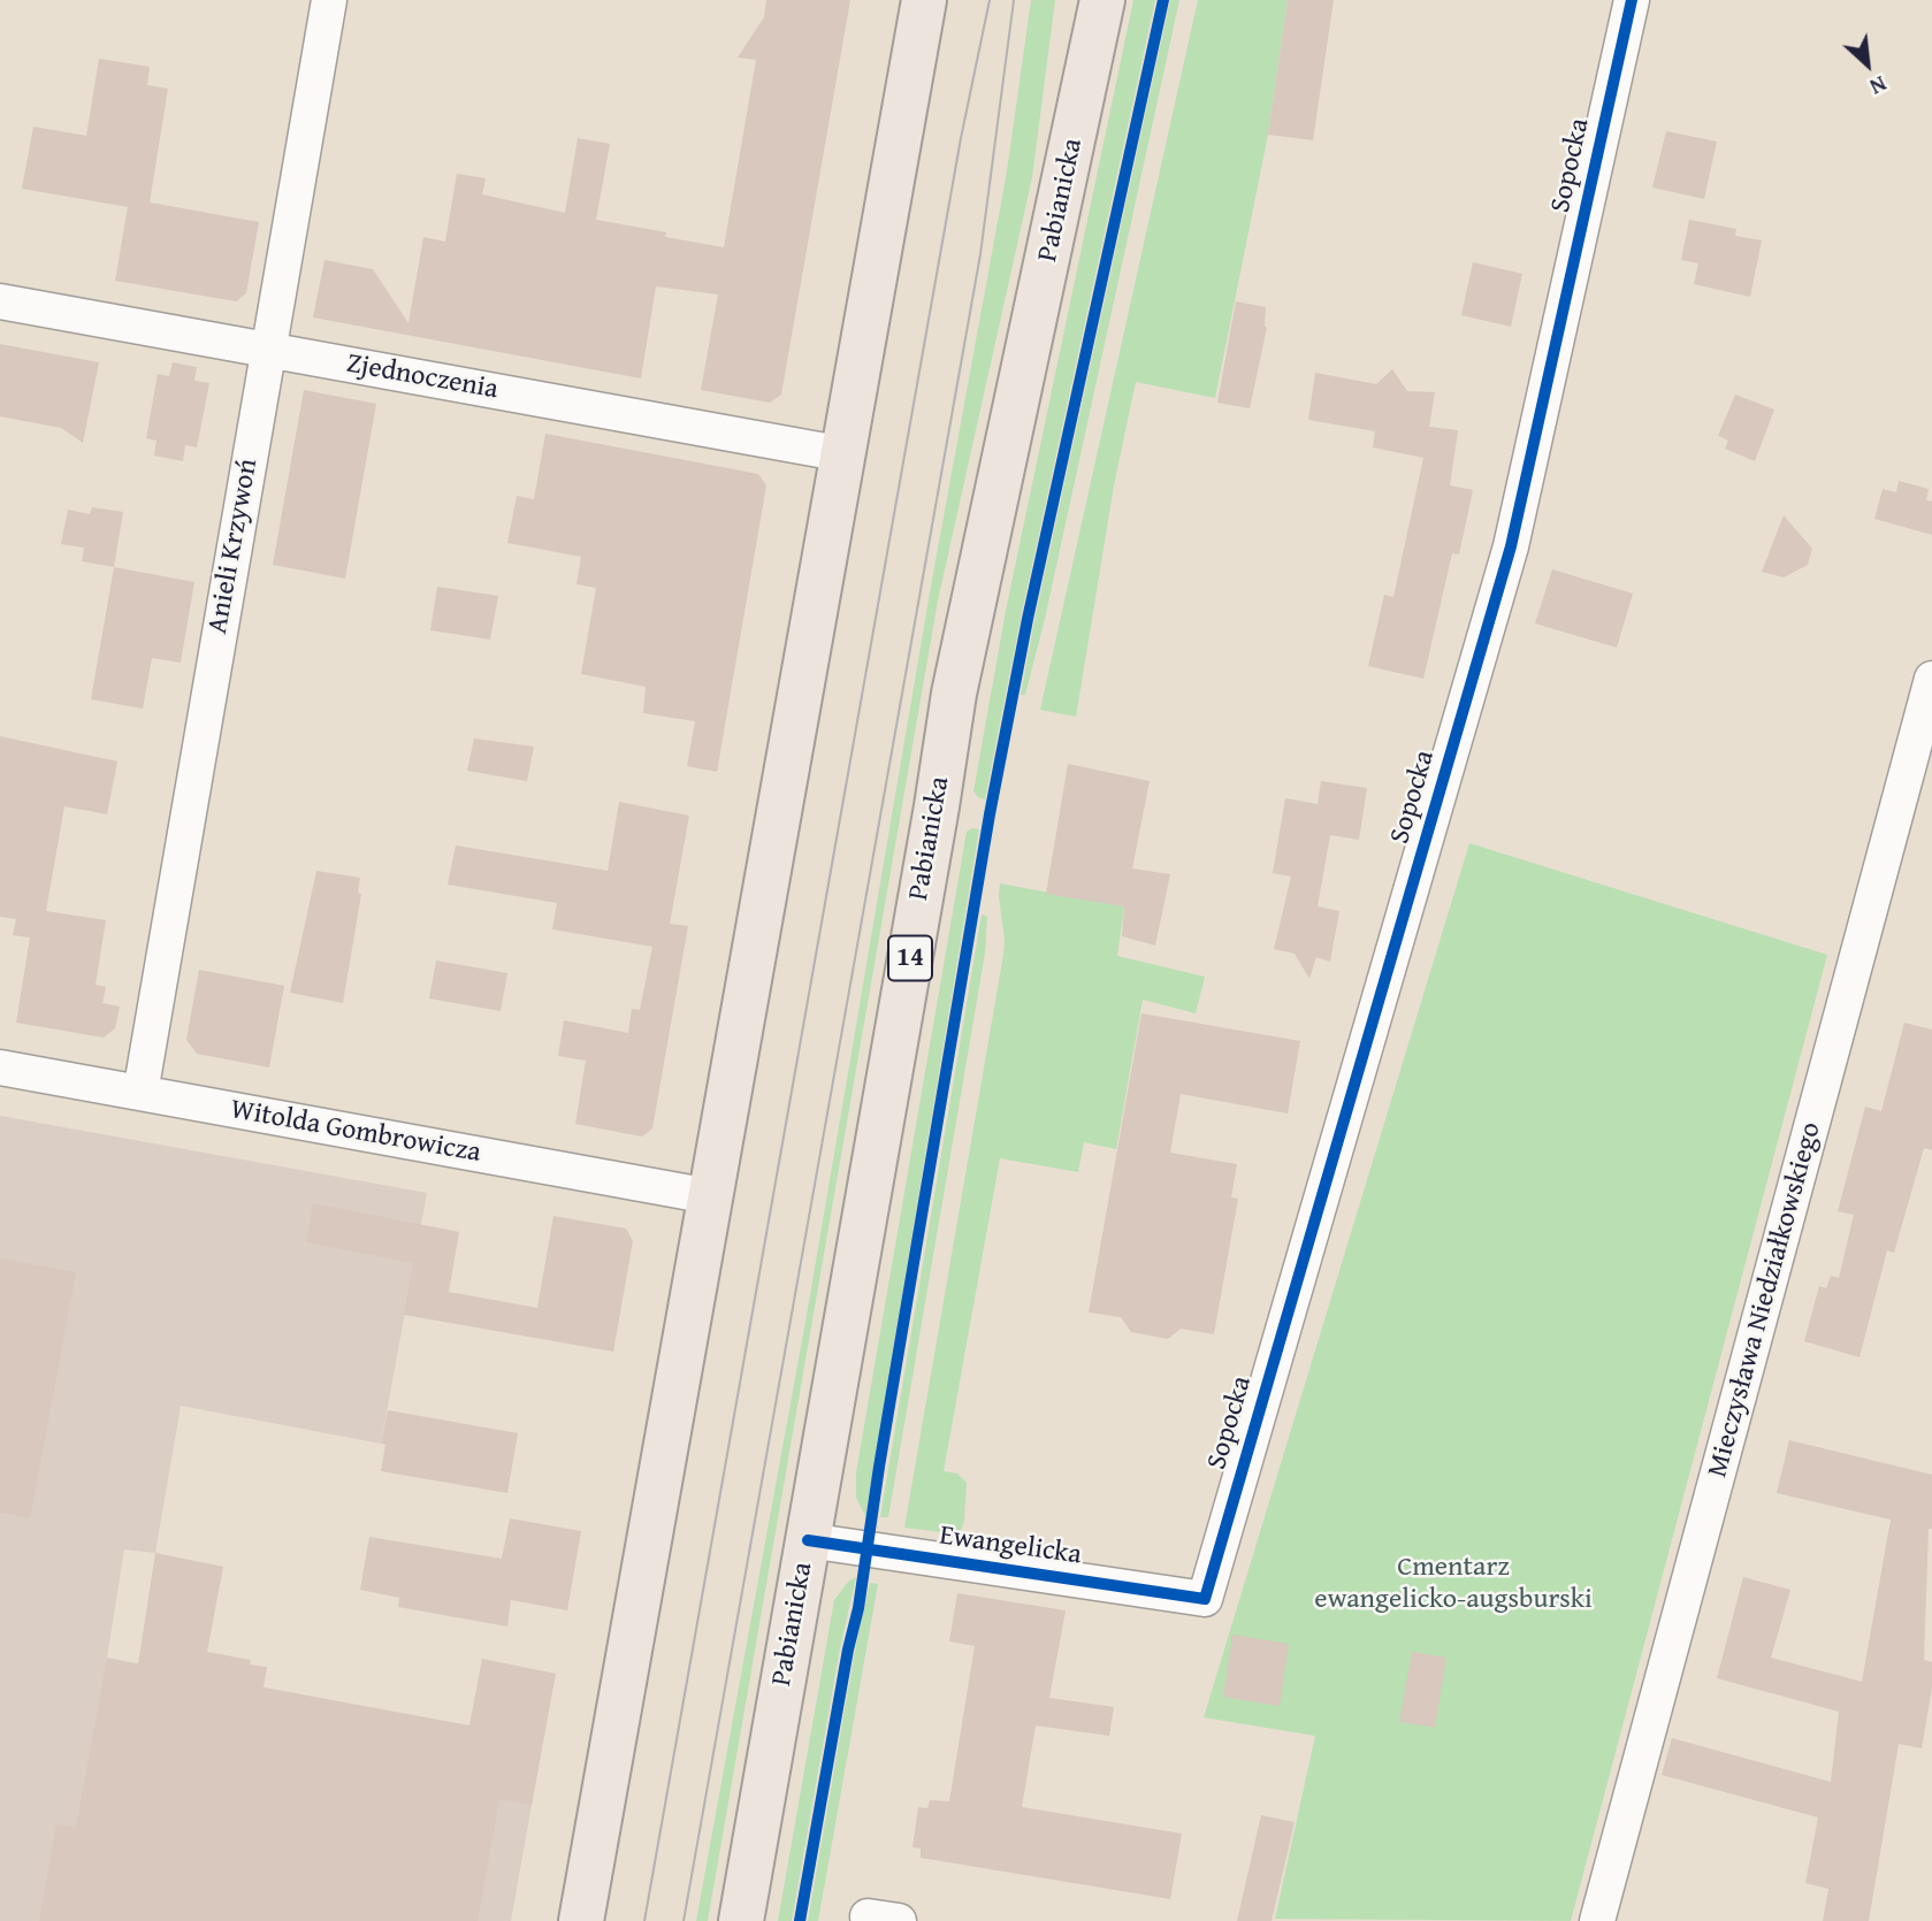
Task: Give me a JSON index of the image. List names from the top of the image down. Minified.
{"streets":{"main road":["Pabianicka","14"],"street":["Sopocka","Zjednoczenia","Anieli Krzywoń","Witolda Gombrowicza","Mieczysława Niedziałkowskiego","Ewangelicka"]},"crossings":[["Sopocka","Ewangelicka"],["Pabianicka","Ewangelicka"],["Zjednoczenia","Anieli Krzywoń"],["Anieli Krzywoń","Witolda Gombrowicza"]],"parks":["Cmentarz ewangelicko-augsburski"],"north":"bottom right"}
